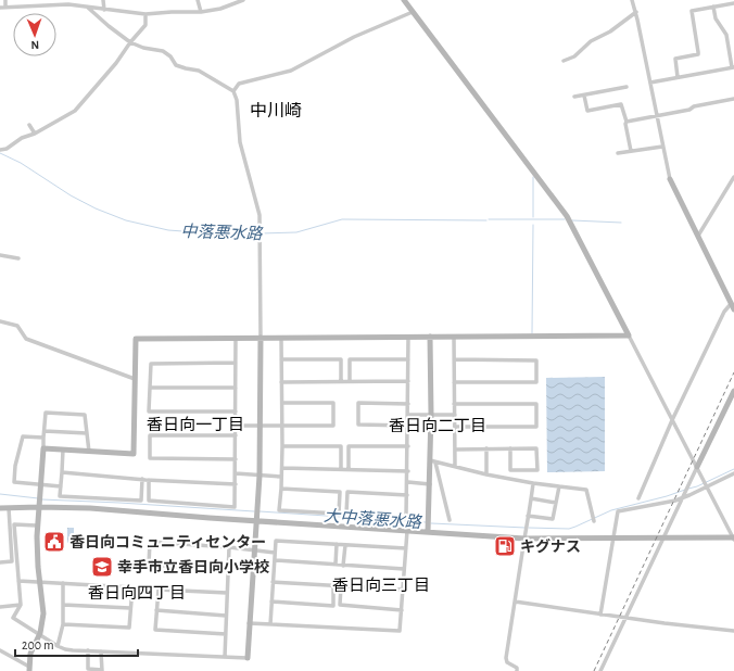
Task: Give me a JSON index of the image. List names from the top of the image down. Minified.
{"districts":["中川崎","香日向一丁目","香日向二丁目","香日向三丁目","香日向四丁目"],"water":["中落悪水路","大中落悪水路"],"places":{"public building":["香日向コミュニティセンター"],"fuel station":["キグナス"],"school or university":["幸手市立香日向小学校"]},"scale_bar":"200 m","north":"bottom"}
